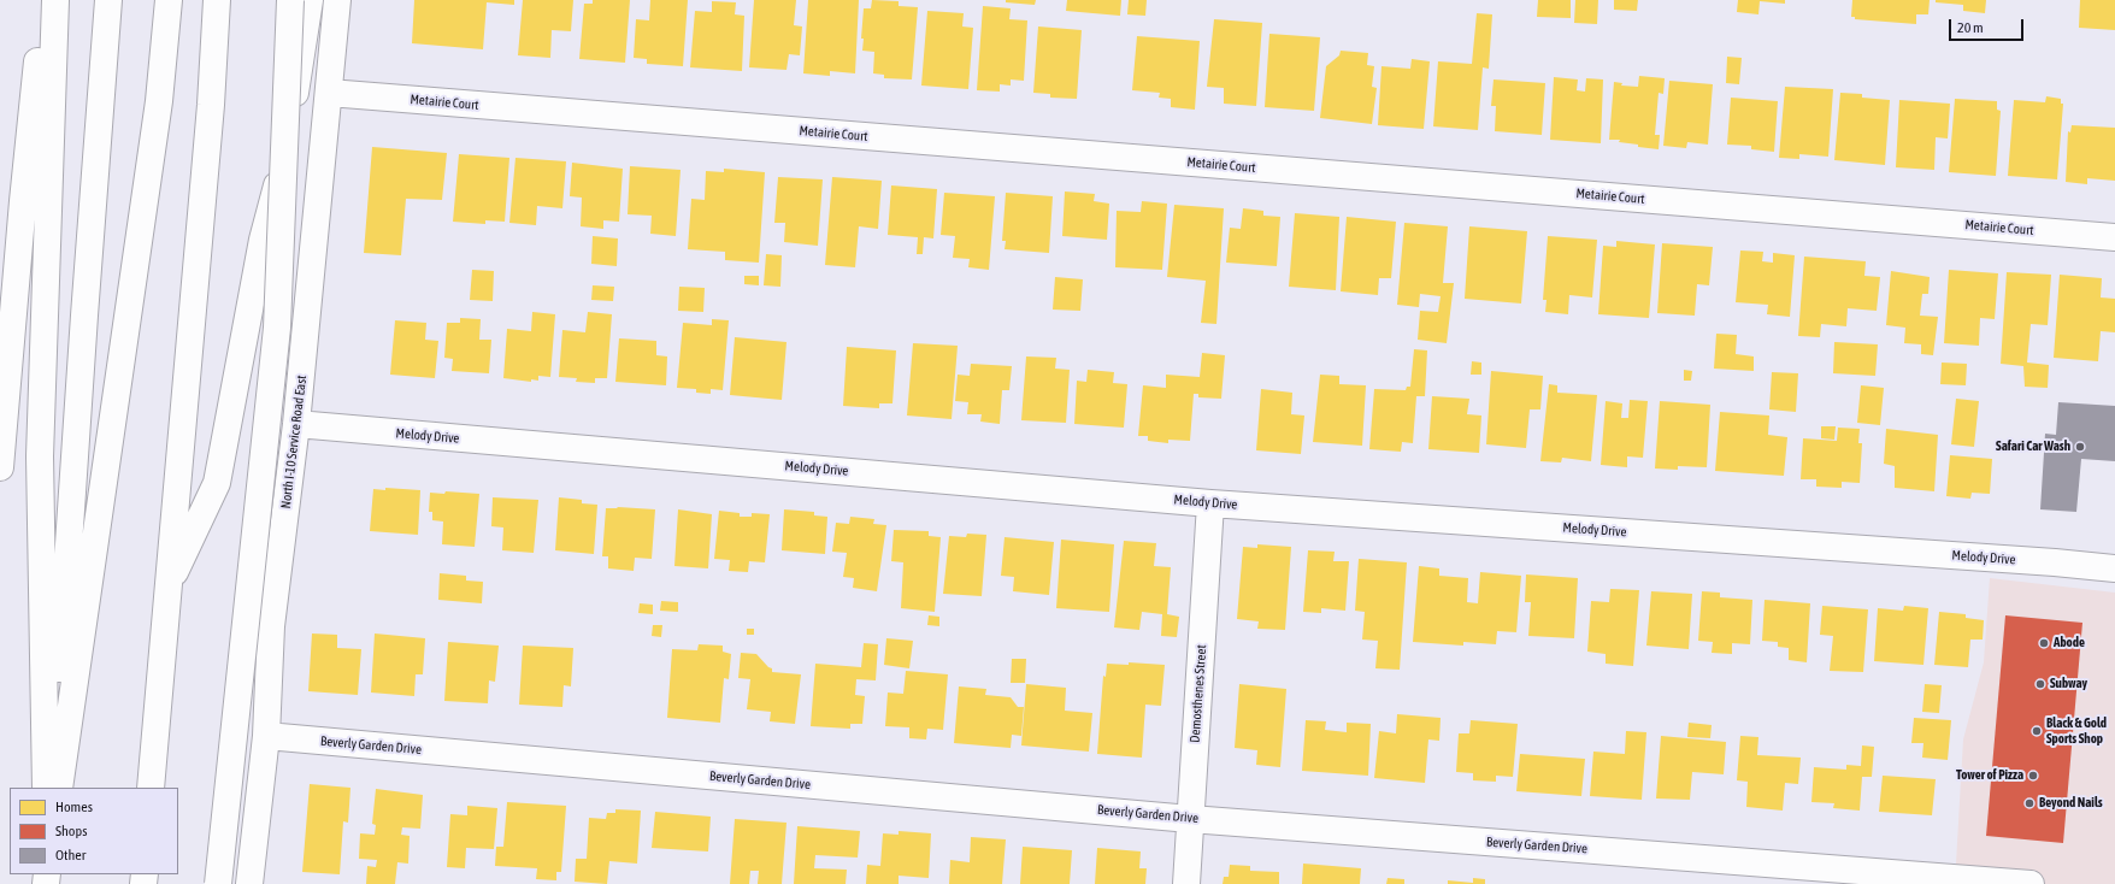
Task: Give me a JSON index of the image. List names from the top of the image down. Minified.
{"streets":{"main road":["Metairie Court","Melody Drive","North I-10 Service Road East","Demosthenes Street","Beverly Garden Drive"]},"crossings":[["Metairie Court","North I-10 Service Road East"],["Melody Drive","North I-10 Service Road East"],["Melody Drive","Demosthenes Street"],["North I-10 Service Road East","Beverly Garden Drive"],["Demosthenes Street","Beverly Garden Drive"]],"places":["Safari Car Wash","Abode","Subway","Black & Gold Sports Shop","Tower of Pizza","Beyond Nails"],"legend":["Homes","Shops","Other"],"scale_bar":"20 m"}
